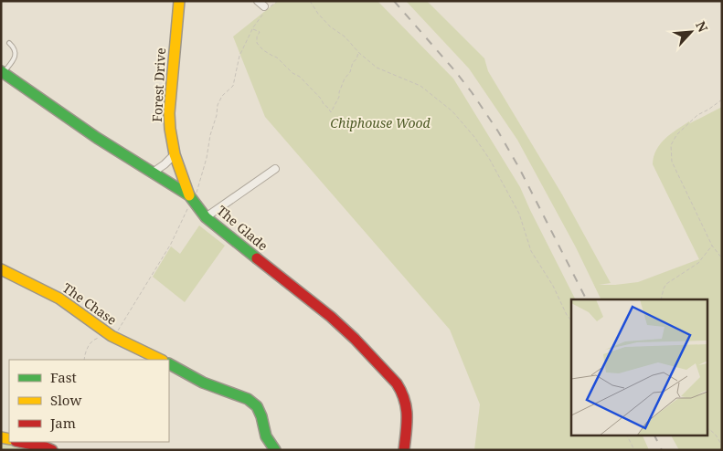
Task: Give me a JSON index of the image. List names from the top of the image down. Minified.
{"streets":{"street":["Forest Drive","The Glade","The Chase"]},"crossings":[["Forest Drive","The Glade"]],"parks":["Chiphouse Wood"],"legend":["Fast","Slow","Jam"],"north":"top right"}
